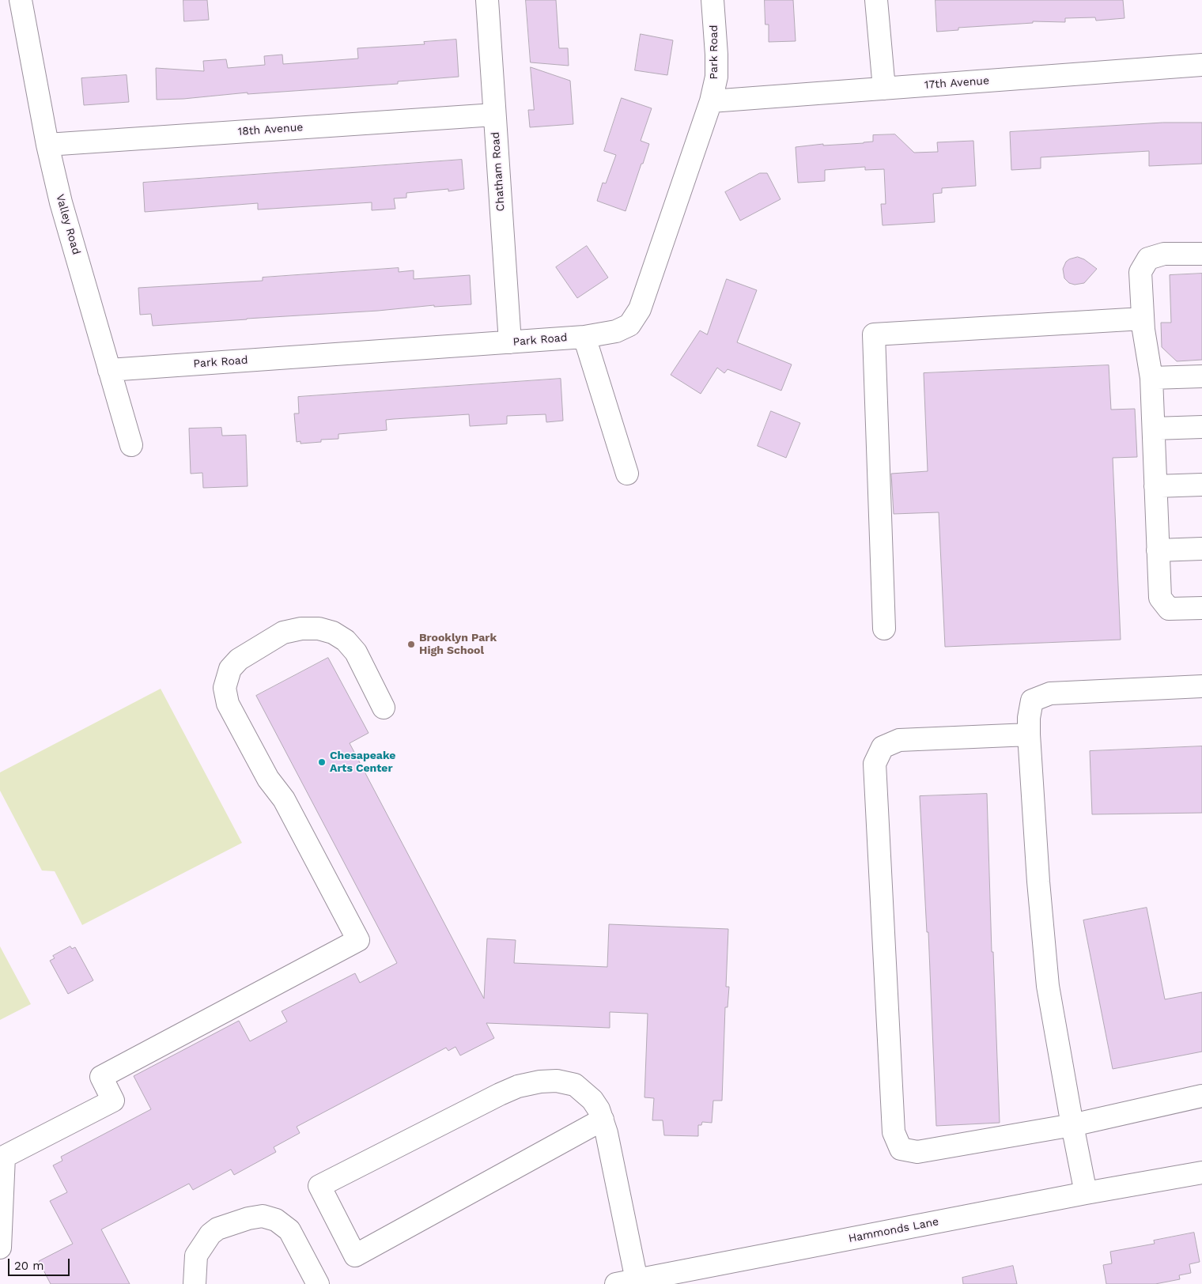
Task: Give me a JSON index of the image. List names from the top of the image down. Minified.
{"streets":{"street":["Park Road","17th Avenue","18th Avenue","Chatham Road","Valley Road","Hammonds Lane"]},"crossings":[["Park Road","17th Avenue"],["Park Road","Chatham Road"],["Park Road","Valley Road"],["18th Avenue","Chatham Road"],["18th Avenue","Valley Road"]],"places":["Brooklyn Park High School","Chesapeake Arts Center"],"scale_bar":"20 m"}
